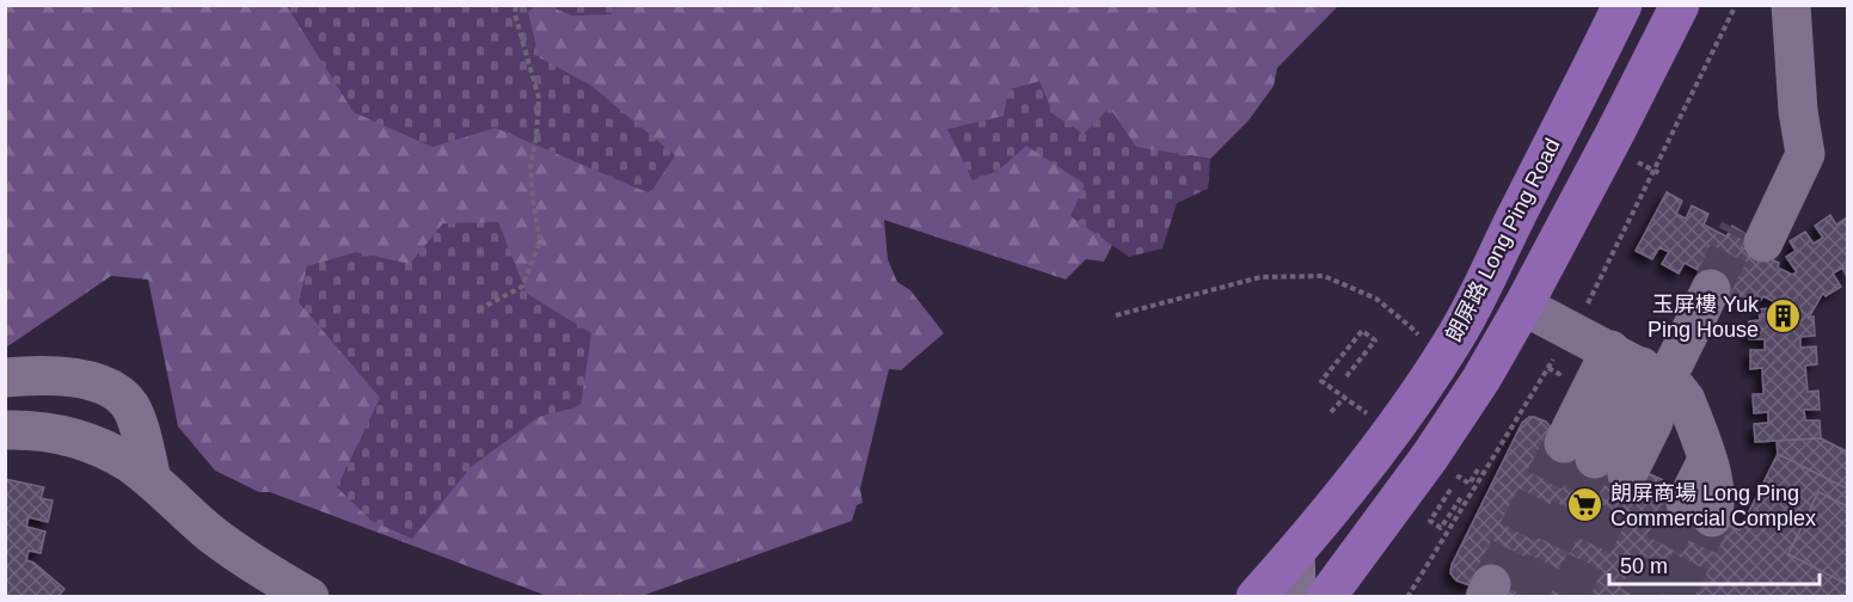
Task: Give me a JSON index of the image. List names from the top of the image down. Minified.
{"streets":{"main road":["朗屏路 Long Ping Road"]},"places":{"building":["玉屏樓 Yuk Ping House"],"supermarket":["朗屏商場 Long Ping Commercial Complex"]},"scale_bar":"50 m"}
